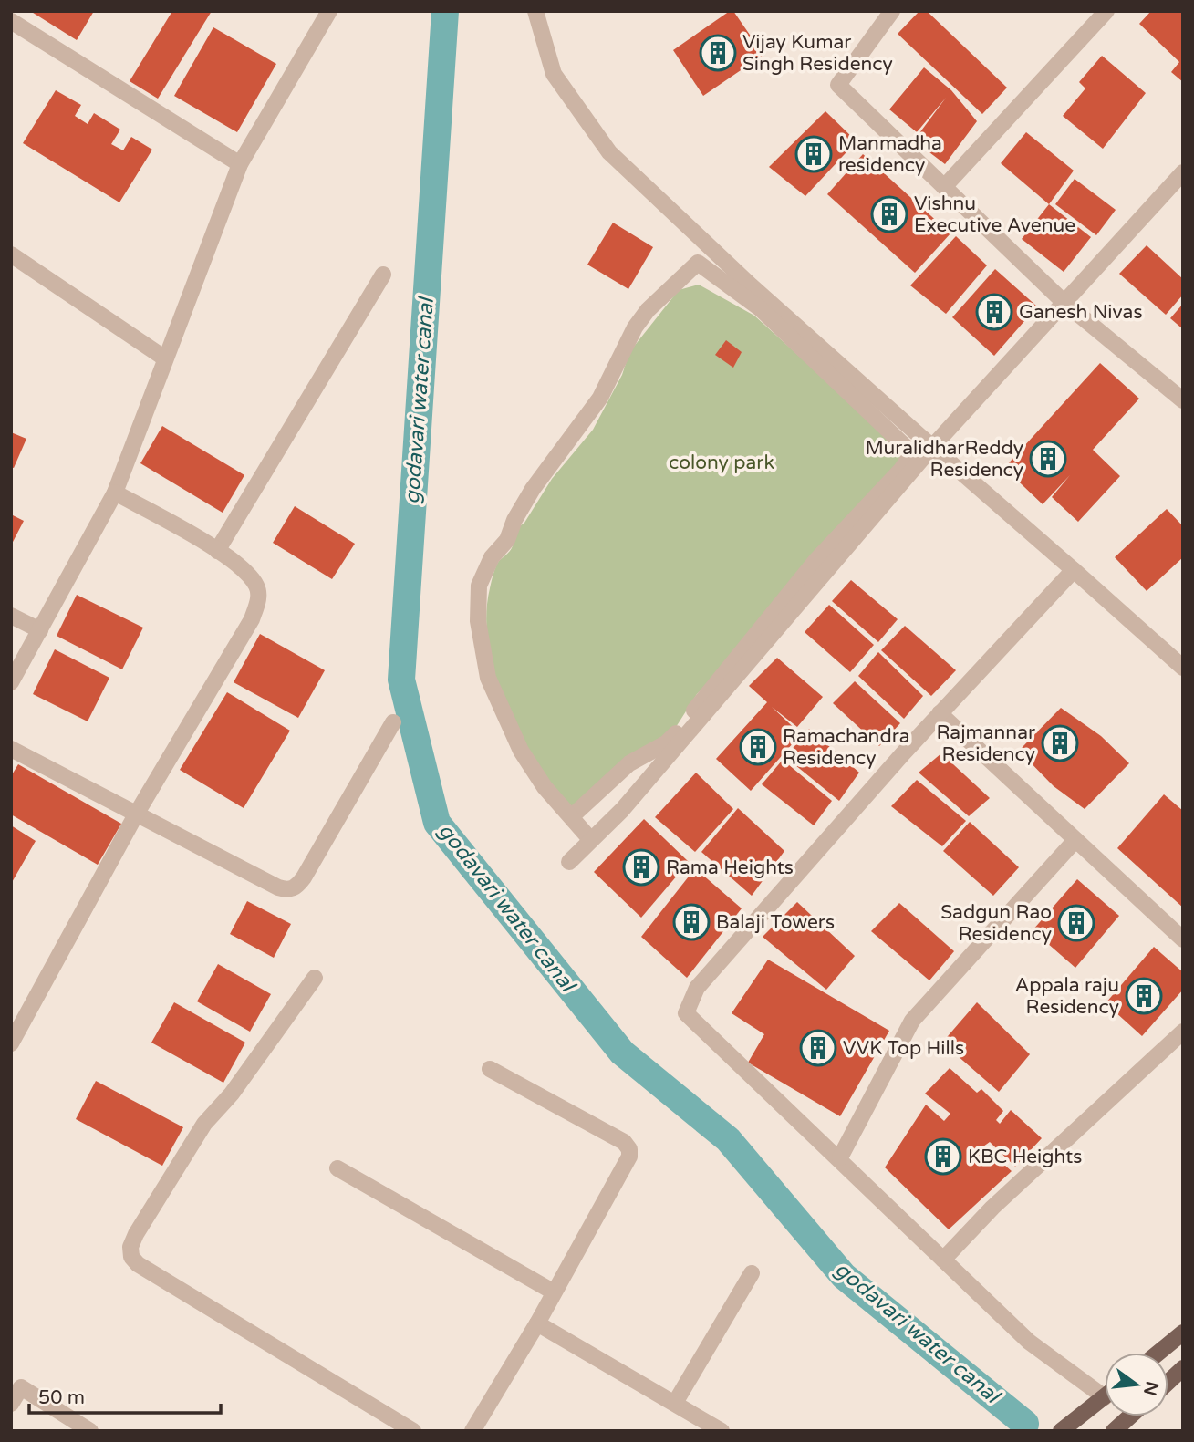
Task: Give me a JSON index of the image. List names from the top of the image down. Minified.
{"water":["godavari water canal"],"parks":["colony park"],"places":{"building":["Vijay Kumar Singh Residency","Manmadha residency","Vishnu Executive Avenue","Ganesh Nivas","MuralidharReddy Residency","Rajmannar Residency","Ramachandra Residency","Rama Heights","Balaji Towers","Sadgun Rao Residency","Appala raju Residency","VVK Top Hills","KBC Heights"]},"scale_bar":"50 m","north":"right"}
